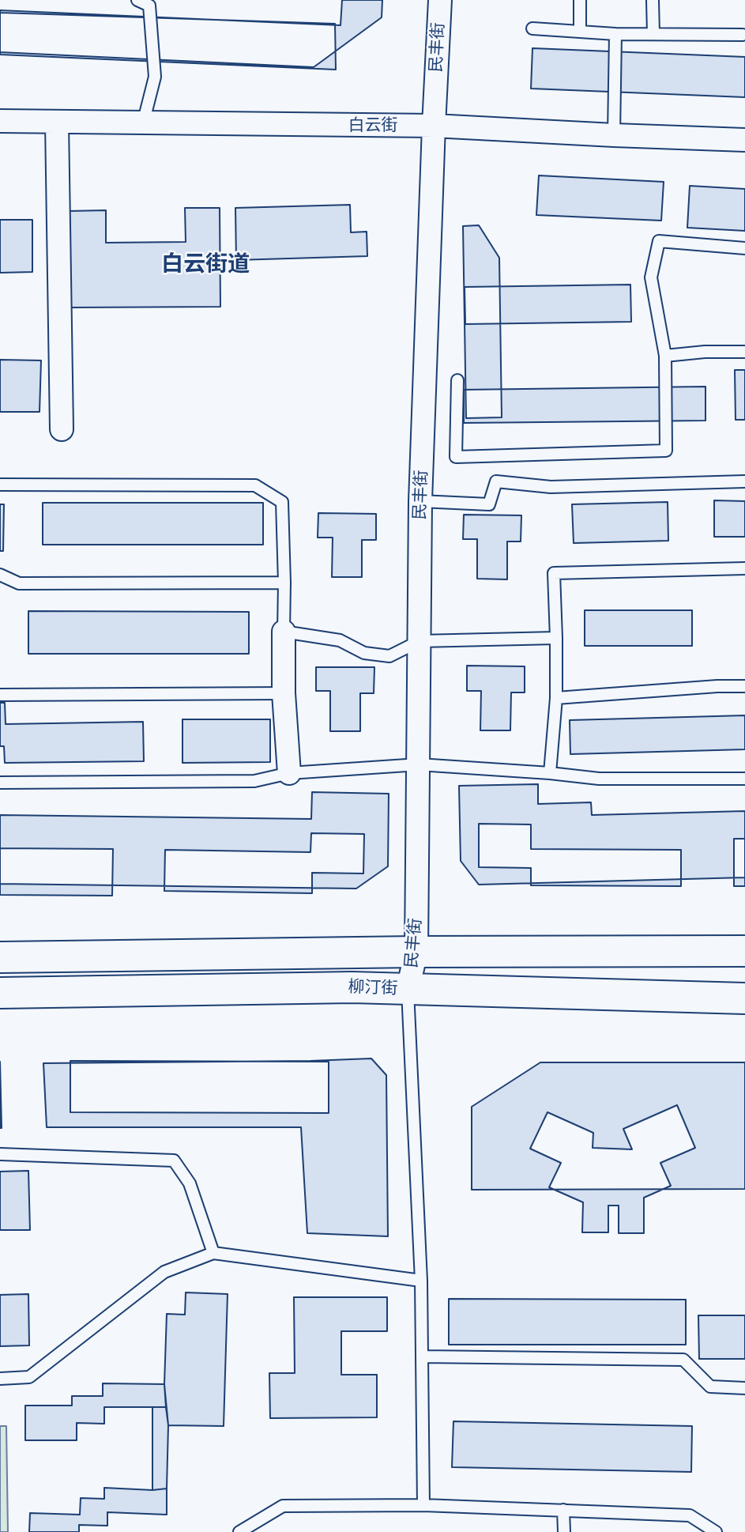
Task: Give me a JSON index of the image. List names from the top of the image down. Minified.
{"streets":{"main road":["柳汀街"],"street":["民丰街","白云街"]},"crossings":[["民丰街","白云街"],["民丰街","柳汀街"]],"districts":["白云街道"]}
